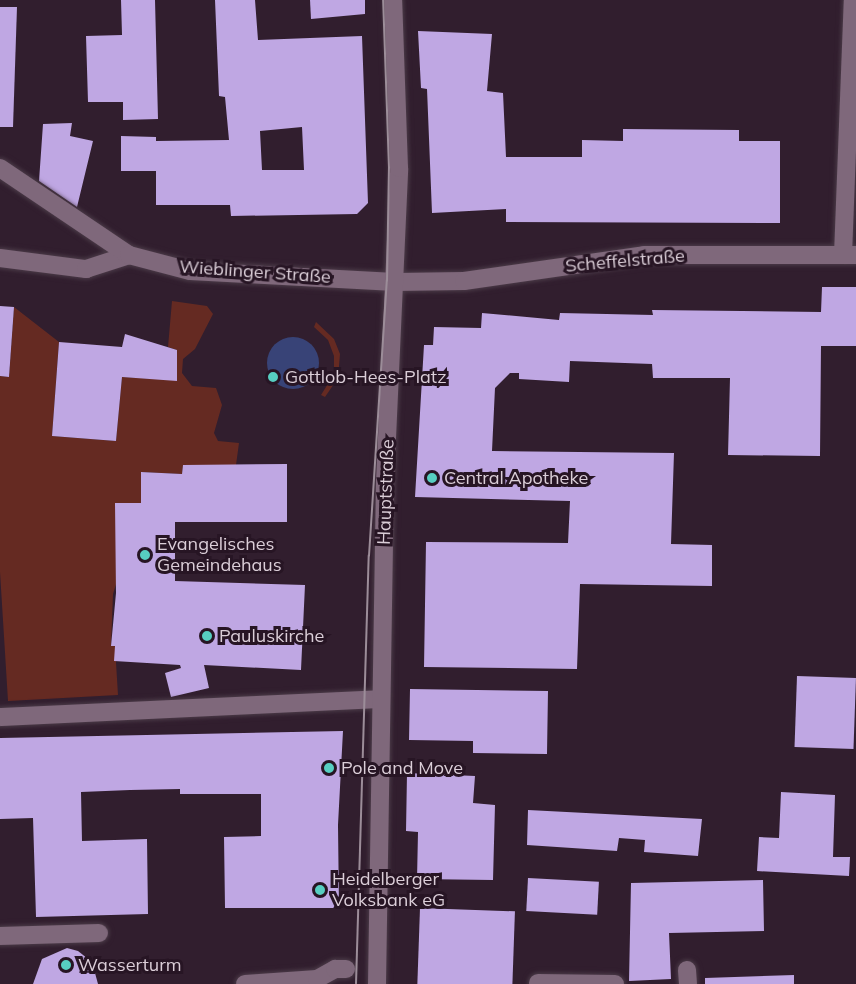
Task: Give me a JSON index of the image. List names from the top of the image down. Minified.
{"streets":{"street":["Scheffelstraße","Wieblinger Straße","Hauptstraße"]},"crossings":[["Scheffelstraße","Wieblinger Straße"],["Scheffelstraße","Hauptstraße"],["Wieblinger Straße","Hauptstraße"]],"places":["Gottlob-Hees-Platz","Central Apotheke","Evangelisches Gemeindehaus","Pauluskirche","Pole and Move","Heidelberger Volksbank eG","Wasserturm"]}
